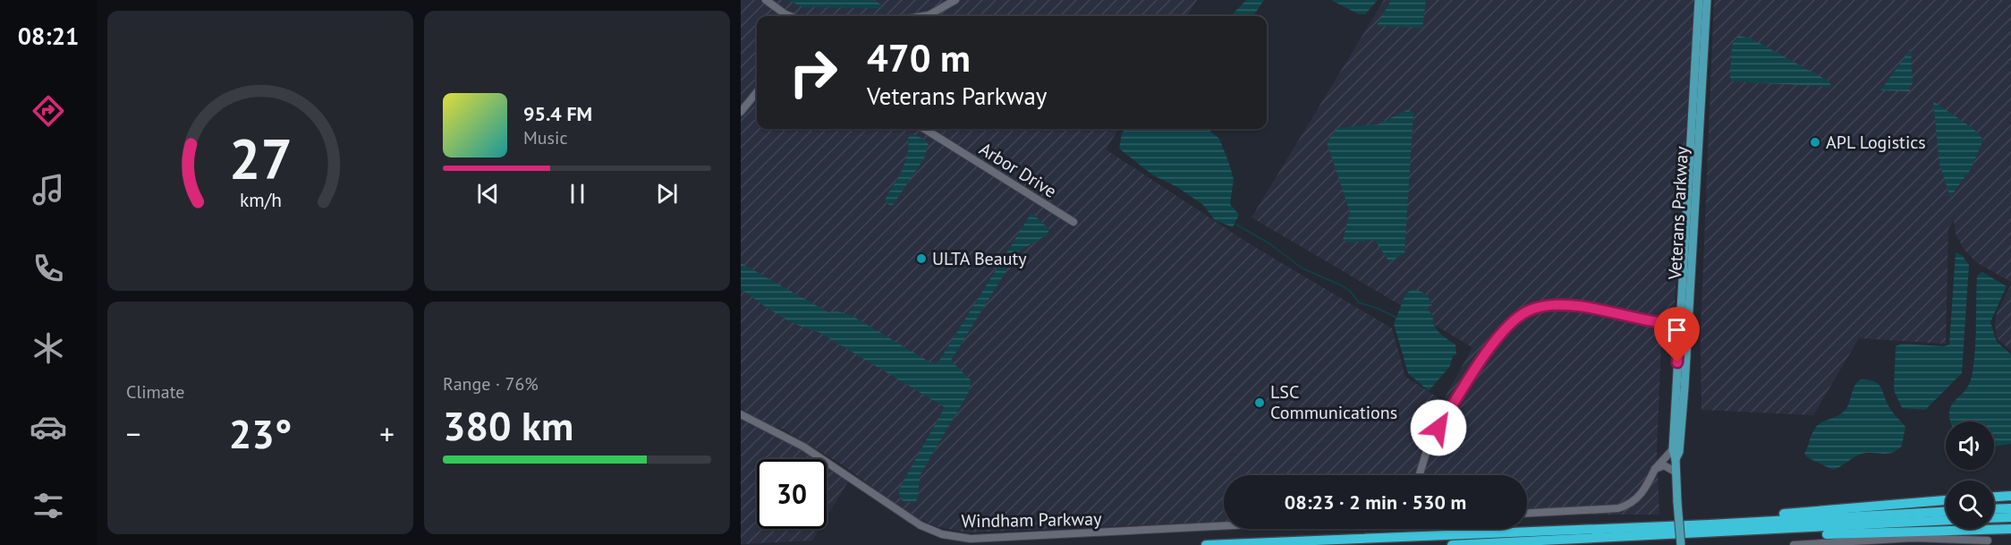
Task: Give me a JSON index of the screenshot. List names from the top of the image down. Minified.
{"streets":{"main road":["Veterans Parkway"],"street":["Arbor Drive","Windham Parkway"]},"places":["APL Logistics","ULTA Beauty","LSC Communications"],"page":{"tabs":"08:21","turn":["470 m","Veterans Parkway"],"song":["95.4 FM","Music"],"tile":["Climate",["Range · 76%","380 km"]],"heat":["−","23°","+"],"limit":"30","trip":"08:23 · 2 min · 530 m","gauge":["27","km/h"]}}
